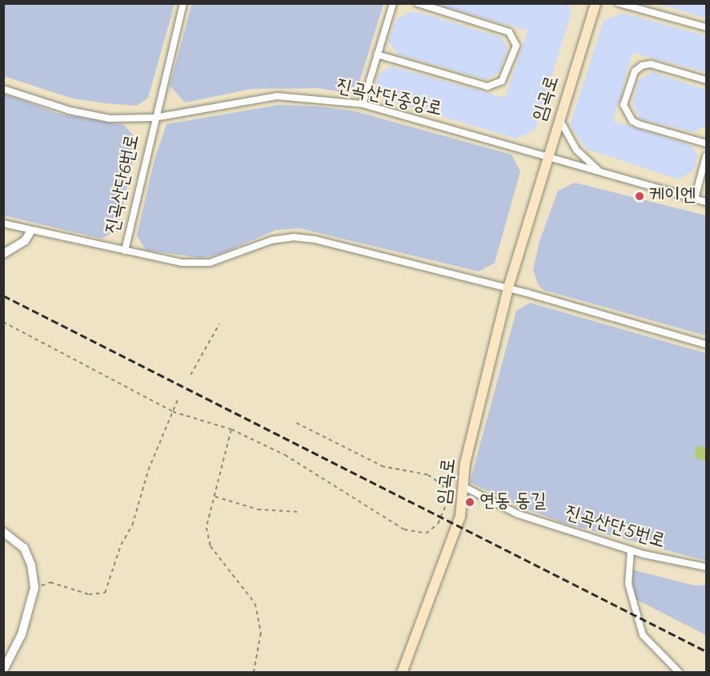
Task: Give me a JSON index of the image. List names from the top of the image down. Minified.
{"streets":{"main road":["임곡로"],"street":["진곡산단중앙로","진곡산단6번로","진곡산단5번로"]},"crossings":[["진곡산단중앙로","임곡로"],["진곡산단중앙로","진곡산단6번로"],["임곡로","진곡산단5번로"]],"places":["케이엔","연동 동길"]}
